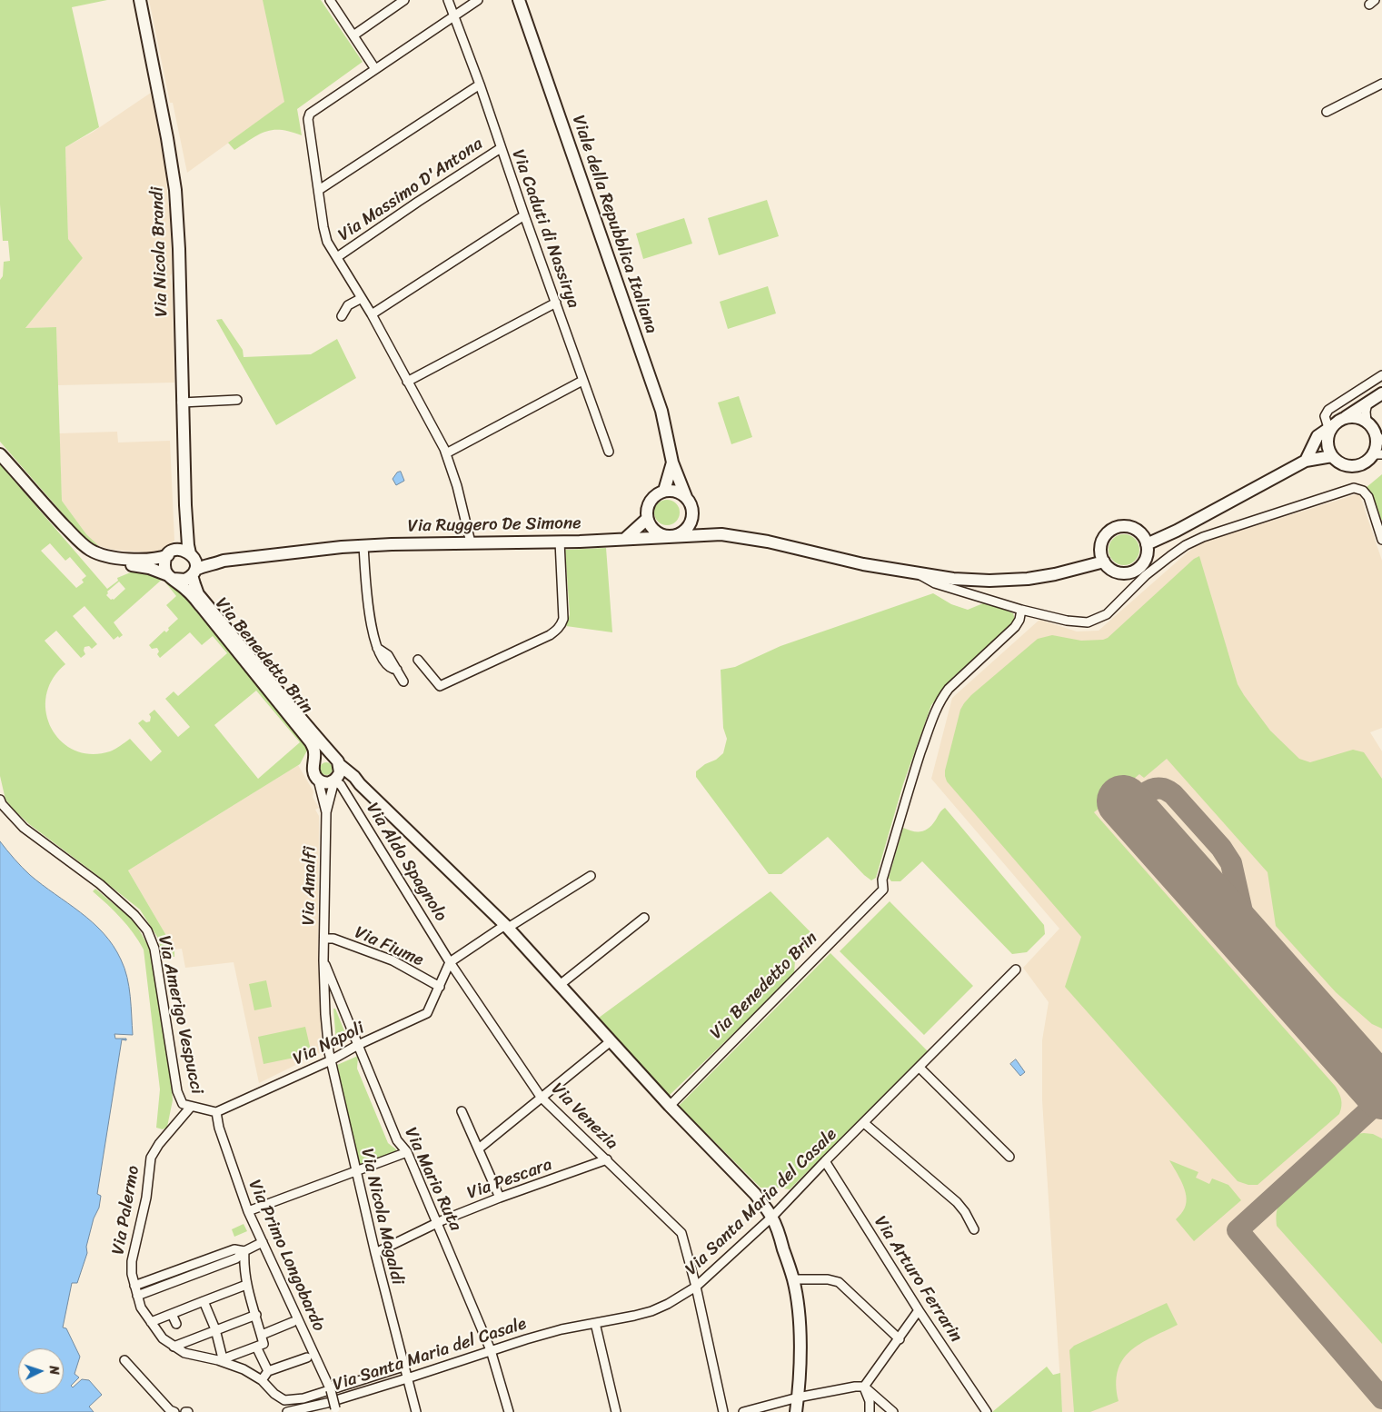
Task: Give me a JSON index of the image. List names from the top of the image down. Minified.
{"streets":{"street":["Via Massimo D'Antona","Viale della Repubblica Italiana","Via Caduti di Nassirya","Via Nicola Brandi","Via Ruggero De Simone","Via Benedetto Brin","Via Aldo Spagnolo","Via Amalfi","Via Fiume","Via Amerigo Vespucci","Via Napoli","Via Venezia","Via Mario Ruta","Via Pescara","Via Santa Maria del Casale","Via Palermo","Via Nicola Magaldi","Via Primo Longobardo","Via Arturo Ferrarin"]},"crossings":[["Via Massimo D'Antona","Via Caduti di Nassirya"],["Via Massimo D'Antona","Via Ruggero De Simone"],["Viale della Repubblica Italiana","Via Ruggero De Simone"],["Via Nicola Brandi","Via Ruggero De Simone"],["Via Nicola Brandi","Via Benedetto Brin"],["Via Ruggero De Simone","Via Benedetto Brin"],["Via Benedetto Brin","Via Aldo Spagnolo"],["Via Benedetto Brin","Via Amalfi"],["Via Benedetto Brin","Via Santa Maria del Casale"],["Via Aldo Spagnolo","Via Amalfi"],["Via Aldo Spagnolo","Via Napoli"],["Via Aldo Spagnolo","Via Venezia"],["Via Amalfi","Via Fiume"],["Via Amalfi","Via Napoli"],["Via Amalfi","Via Mario Ruta"],["Via Amalfi","Via Nicola Magaldi"],["Via Fiume","Via Napoli"],["Via Amerigo Vespucci","Via Palermo"],["Via Napoli","Via Venezia"],["Via Napoli","Via Mario Ruta"],["Via Napoli","Via Nicola Magaldi"],["Via Napoli","Via Primo Longobardo"],["Via Venezia","Via Pescara"],["Via Venezia","Via Santa Maria del Casale"],["Via Mario Ruta","Via Pescara"],["Via Mario Ruta","Via Santa Maria del Casale"],["Via Pescara","Via Nicola Magaldi"],["Via Santa Maria del Casale","Via Nicola Magaldi"],["Via Santa Maria del Casale","Via Arturo Ferrarin"],["Via Palermo","Via Nicola Magaldi"],["Via Palermo","Via Primo Longobardo"]],"north":"right"}
